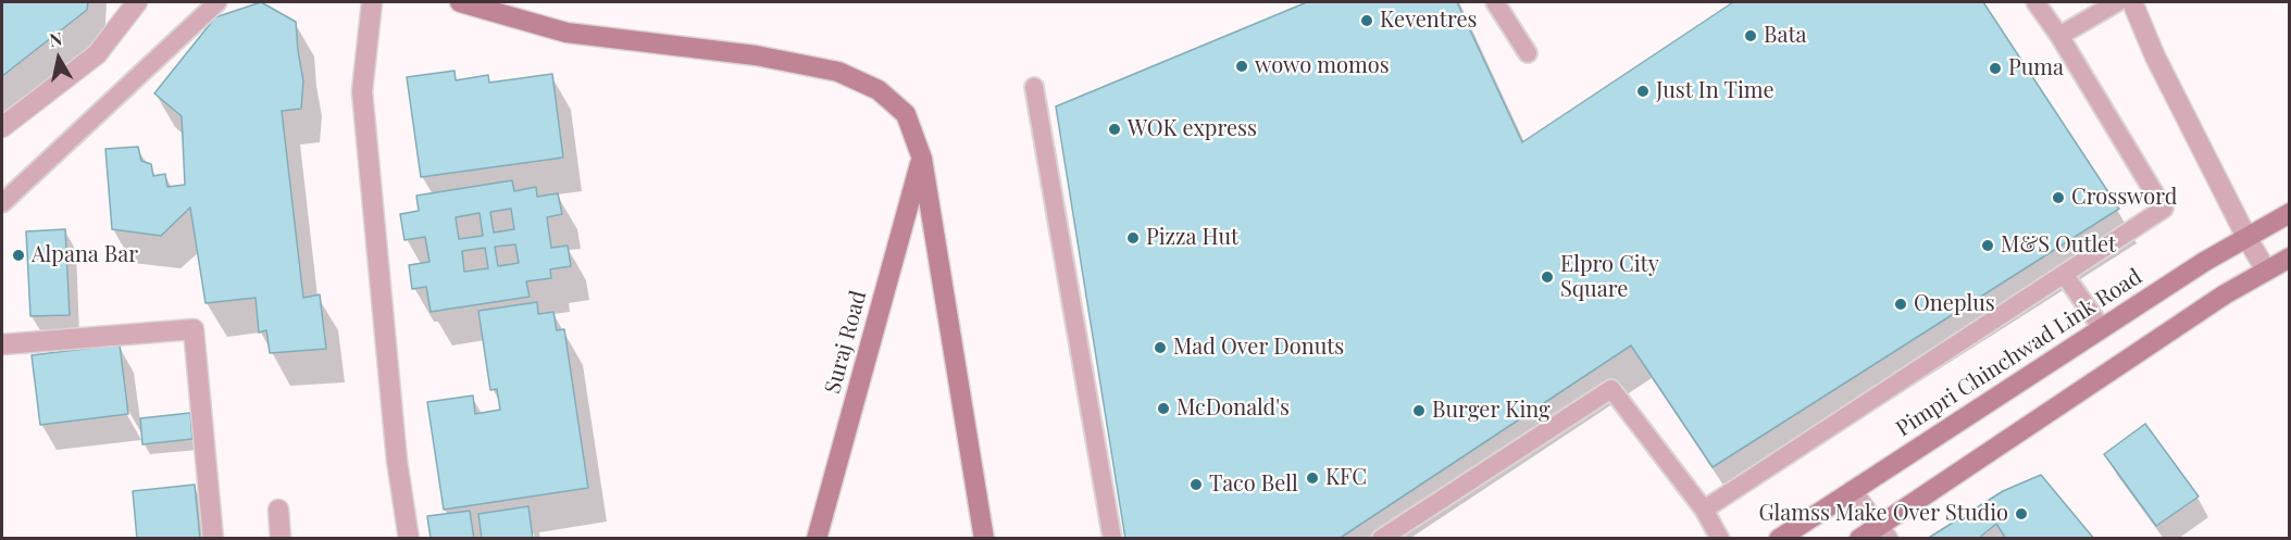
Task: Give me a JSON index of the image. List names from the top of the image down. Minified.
{"streets":{"main road":["Suraj Road","Pimpri Chinchwad Link Road"]},"places":["Keventres","Bata","wowo momos","Puma","Just In Time","WOK express","Crossword","Pizza Hut","M&S Outlet","Alpana Bar","Elpro City Square","Oneplus","Mad Over Donuts","McDonald's","Burger King","KFC","Taco Bell","Glamss Make Over Studio"],"north":"top"}
